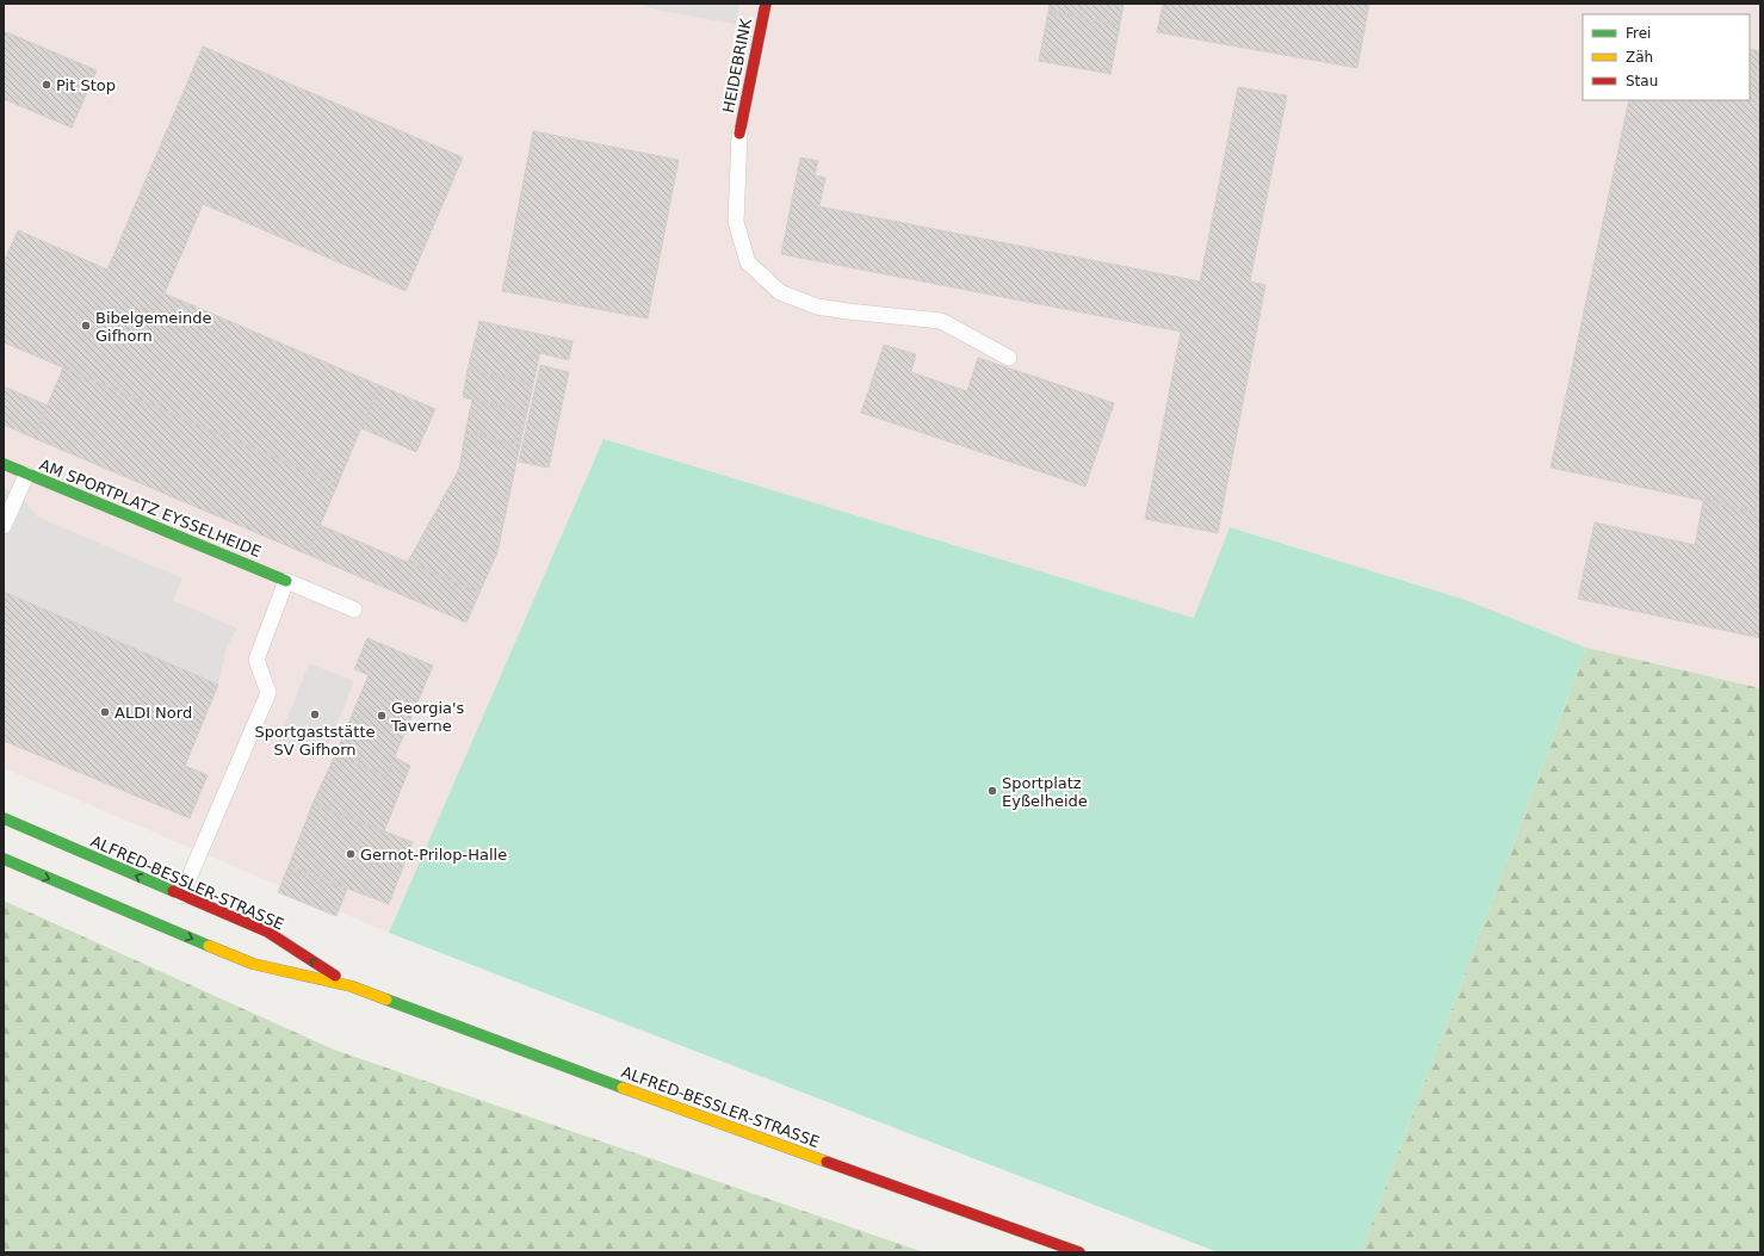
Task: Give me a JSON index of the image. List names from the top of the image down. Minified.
{"streets":{"street":["HEIDEBRINK","AM SPORTPLATZ EYSSELHEIDE","ALFRED-BESSLER-STRASSE"]},"places":["Pit Stop","Bibelgemeinde Gifhorn","ALDI Nord","Sportgaststätte SV Gifhorn","Georgia's Taverne","Sportplatz Eyßelheide","Gernot-Prilop-Halle"],"legend":["Frei","Zäh","Stau"]}
